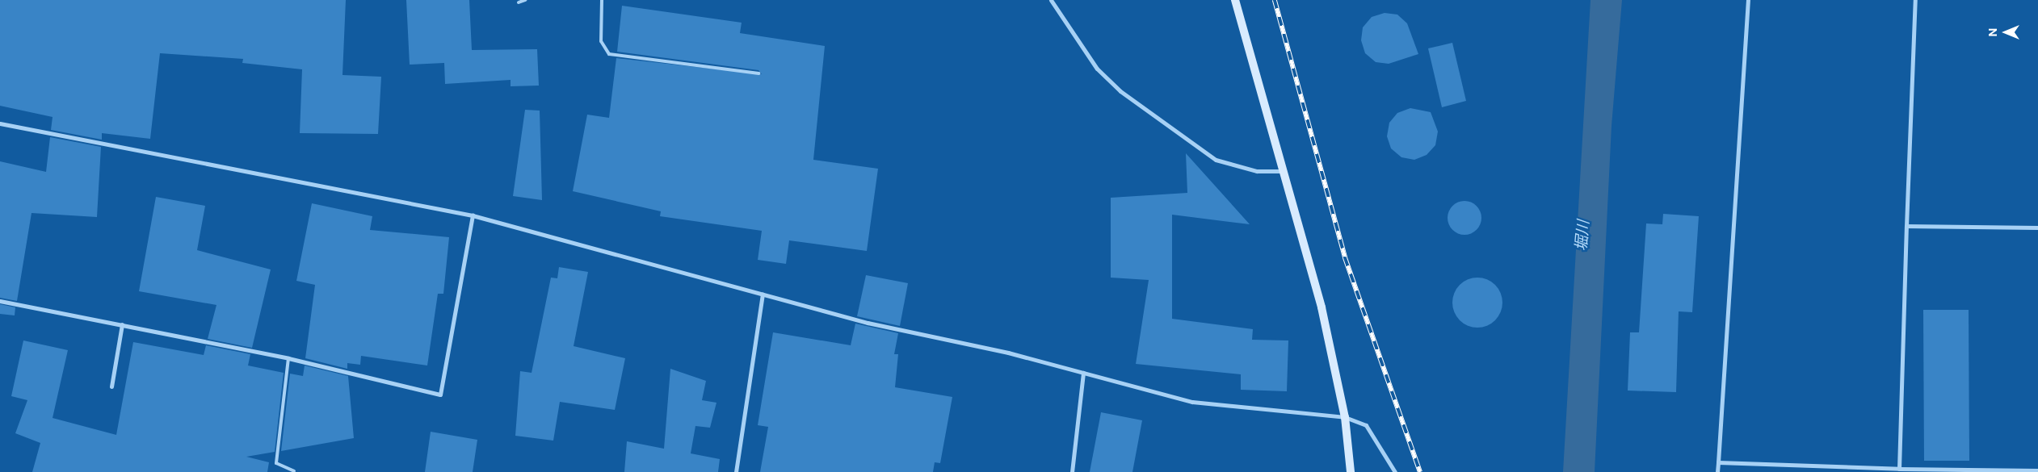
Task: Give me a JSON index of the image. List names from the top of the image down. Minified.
{"water":["堀川"],"north":"left"}
